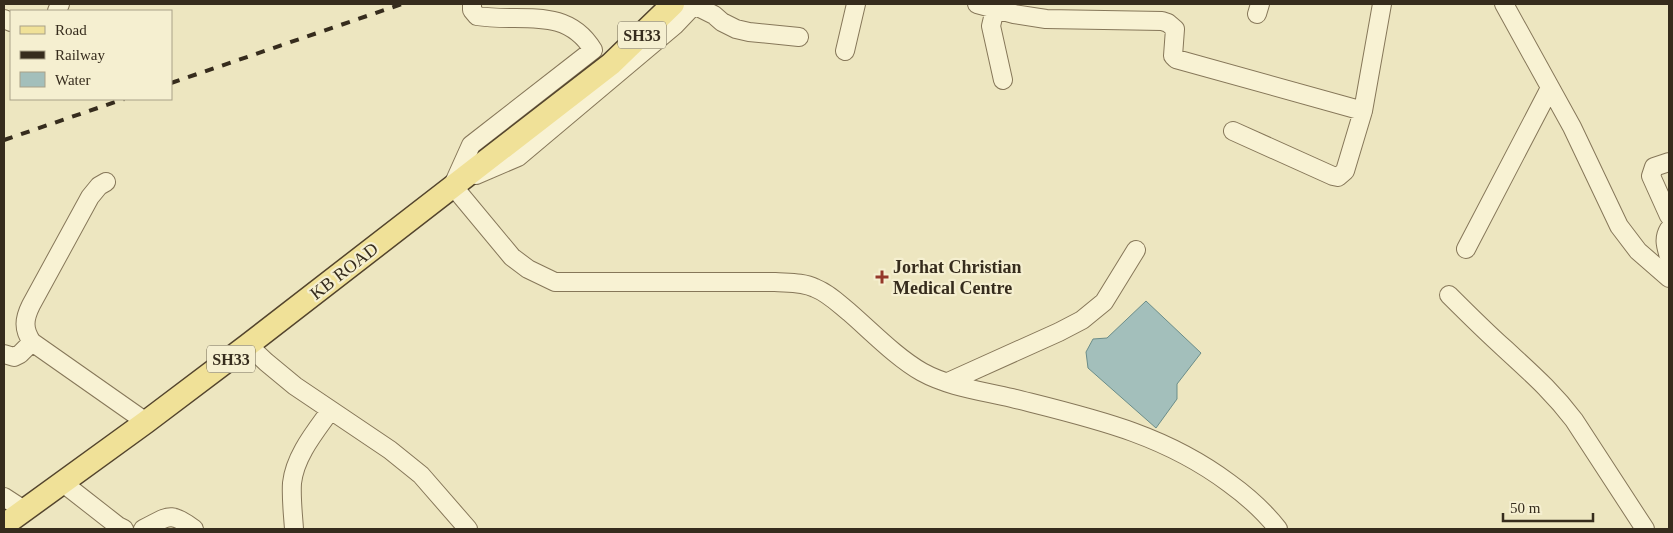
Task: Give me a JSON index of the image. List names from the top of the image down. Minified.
{"streets":{"main road":["SH33","KB ROAD"]},"places":{"health":["Jorhat Christian Medical Centre"]},"legend":["Road","Railway","Water"],"scale_bar":"50 m"}
